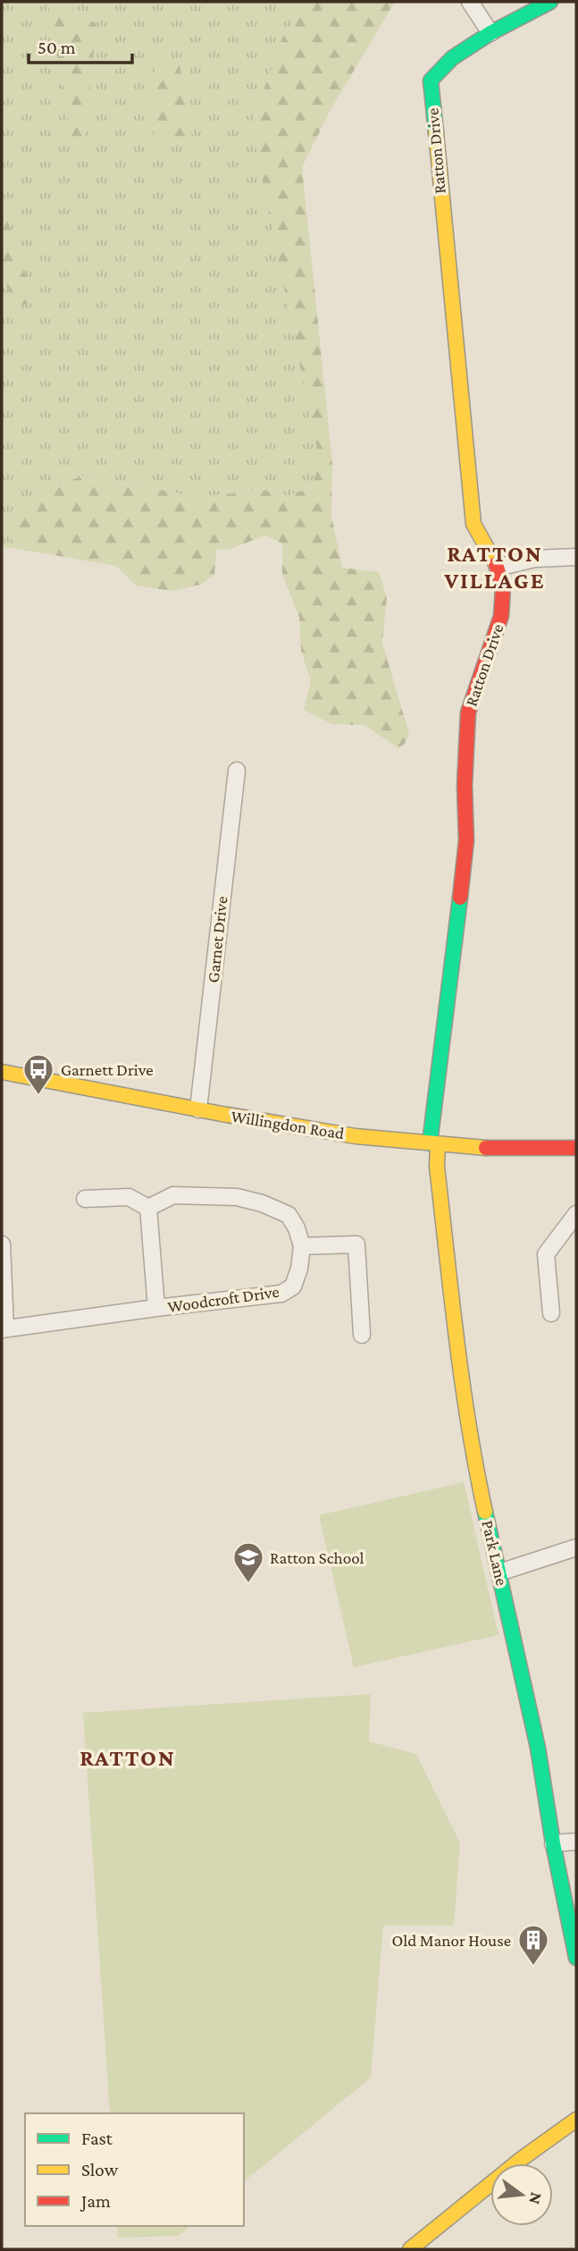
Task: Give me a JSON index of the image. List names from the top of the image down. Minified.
{"streets":{"street":["Ratton Drive","Garnet Drive","Willingdon Road","Woodcroft Drive","Park Lane"]},"crossings":[["Ratton Drive","Willingdon Road"],["Ratton Drive","Park Lane"],["Garnet Drive","Willingdon Road"],["Willingdon Road","Park Lane"]],"districts":["RATTON VILLAGE","RATTON"],"places":{"bus stop":["Garnett Drive"],"school or university":["Ratton School"],"building":["Old Manor House"]},"legend":["Fast","Slow","Jam"],"scale_bar":"50 m","north":"right"}
